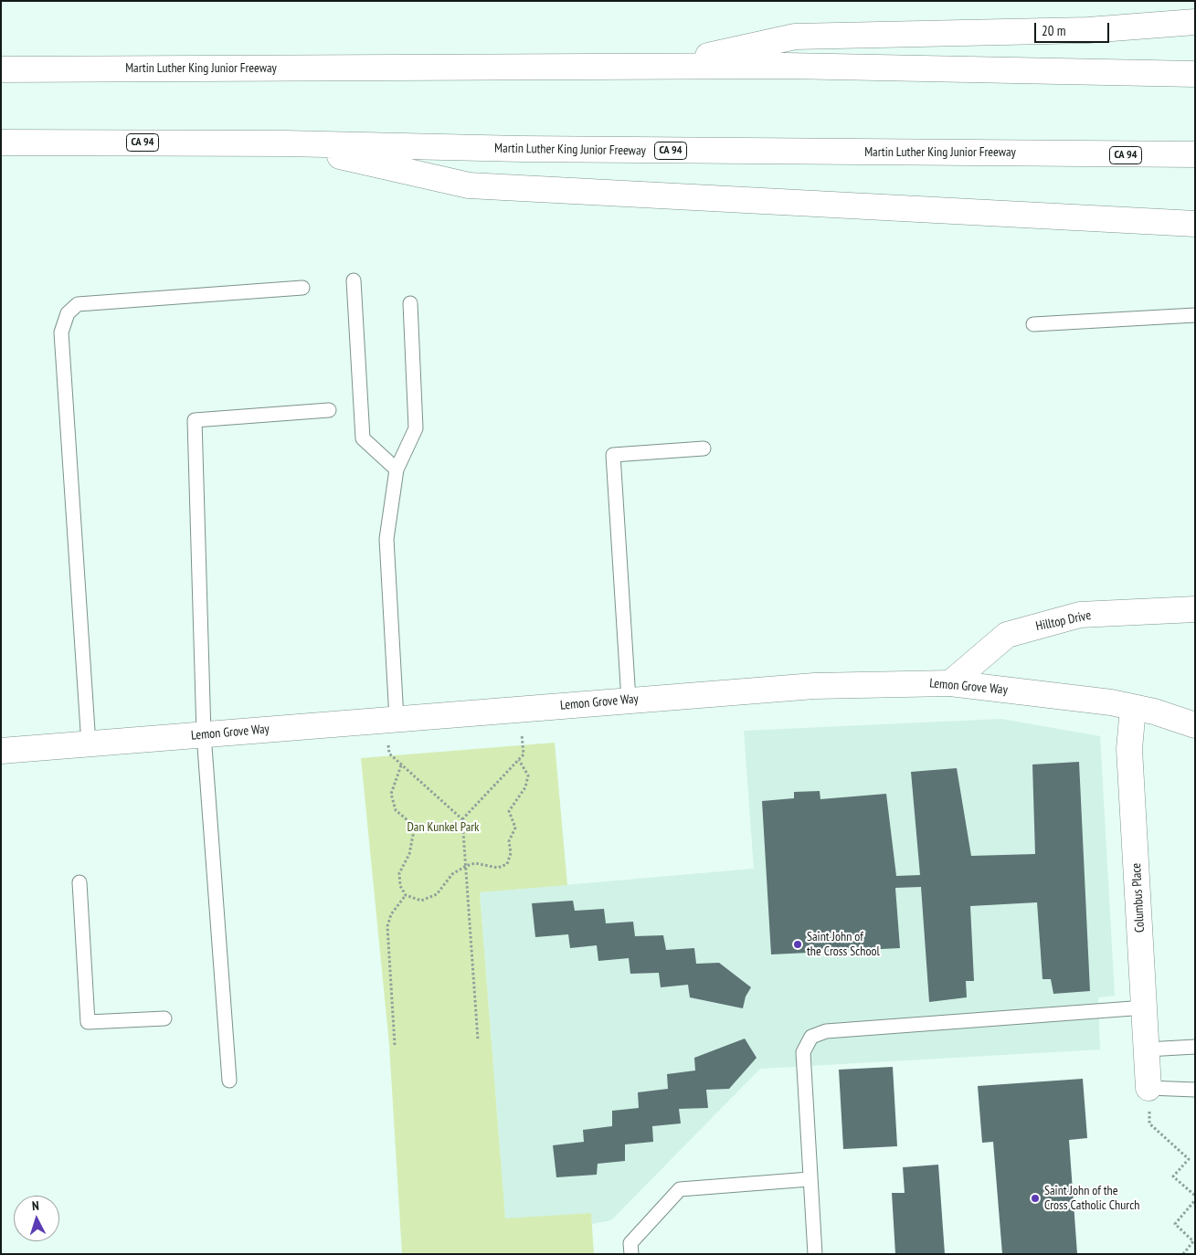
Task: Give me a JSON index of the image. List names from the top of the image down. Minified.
{"streets":{"main road":["Martin Luther King Junior Freeway","CA 94","Hilltop Drive","Lemon Grove Way","Columbus Place"]},"crossings":[["Hilltop Drive","Lemon Grove Way"],["Lemon Grove Way","Columbus Place"]],"parks":["Dan Kunkel Park"],"places":["Saint John of the Cross School","Saint John of the Cross Catholic Church"],"scale_bar":"20 m","north":"top"}
